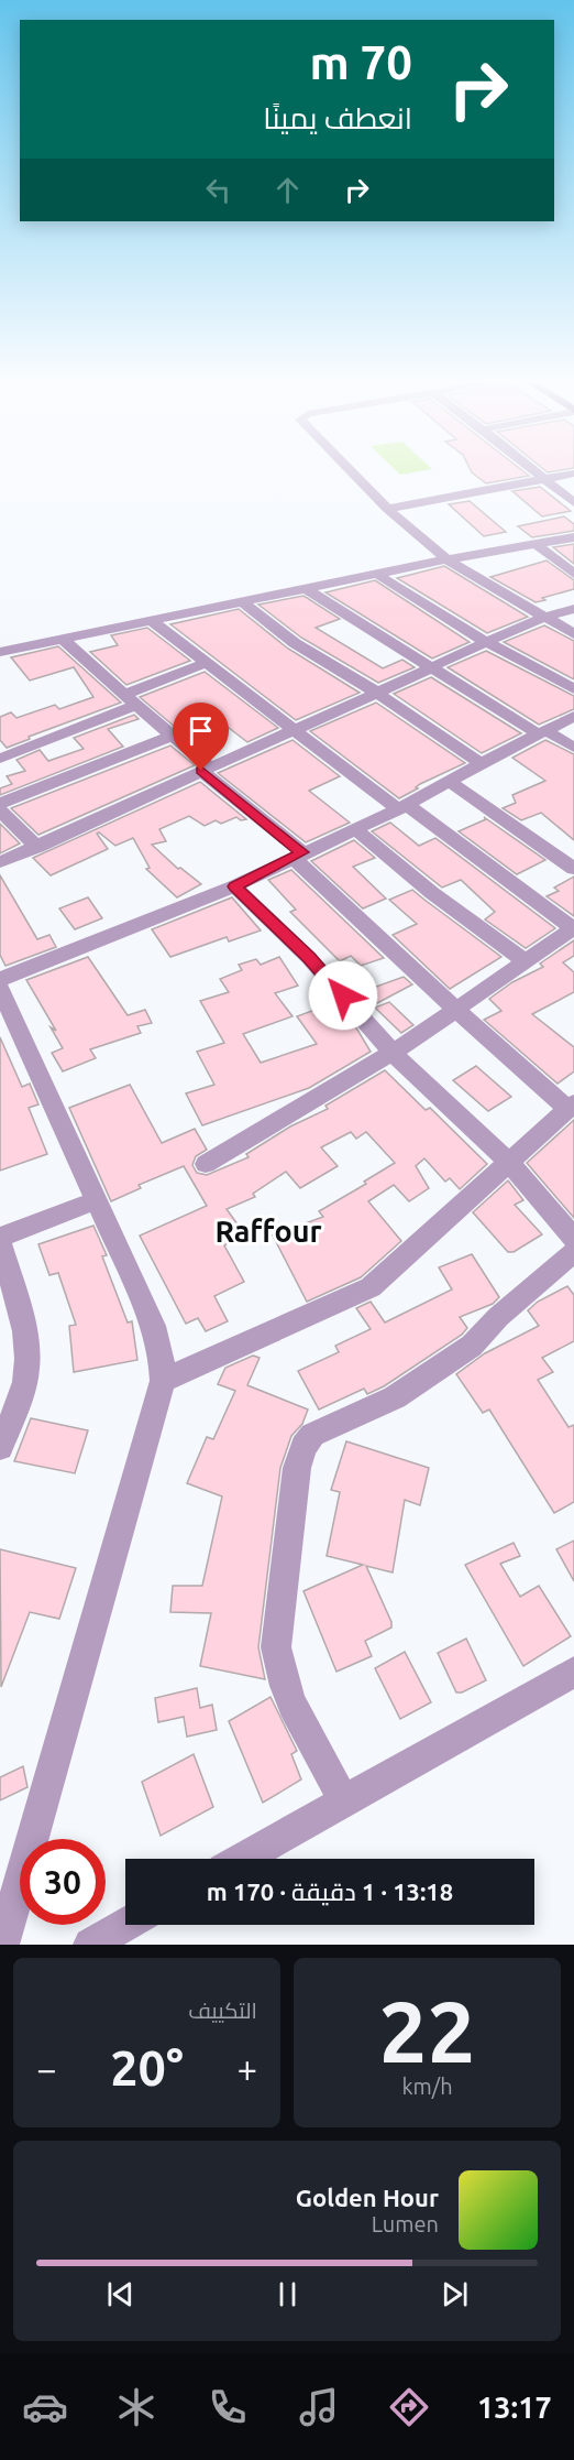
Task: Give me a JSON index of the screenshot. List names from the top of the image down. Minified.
{"districts":["Raffour"],"page":{"turn":["70 m","انعطف يمينًا"],"limit":"30","trip":"13:18 · 1 دقيقة · 170 m","tile":[["22","km/h"],"التكييف"],"heat":["−","20°","+"],"song":["Golden Hour","Lumen"],"tabs":"13:17"}}
